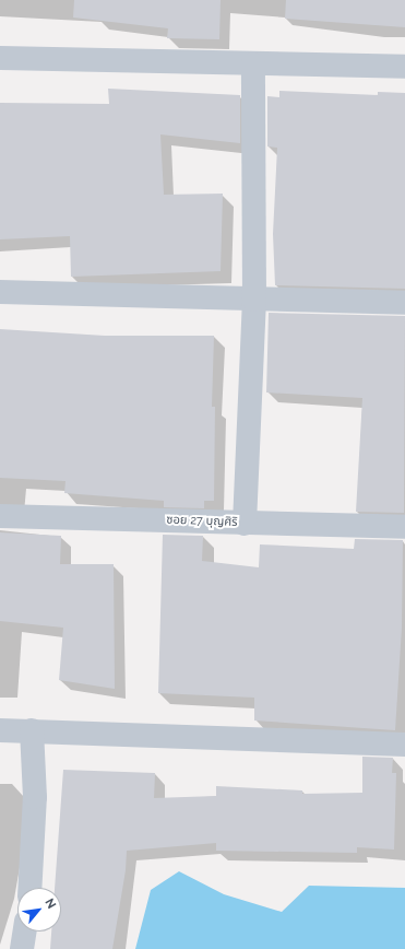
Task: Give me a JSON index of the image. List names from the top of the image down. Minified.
{"streets":{"street":["ซอย 27 บุญศิริ"]},"north":"top right"}
